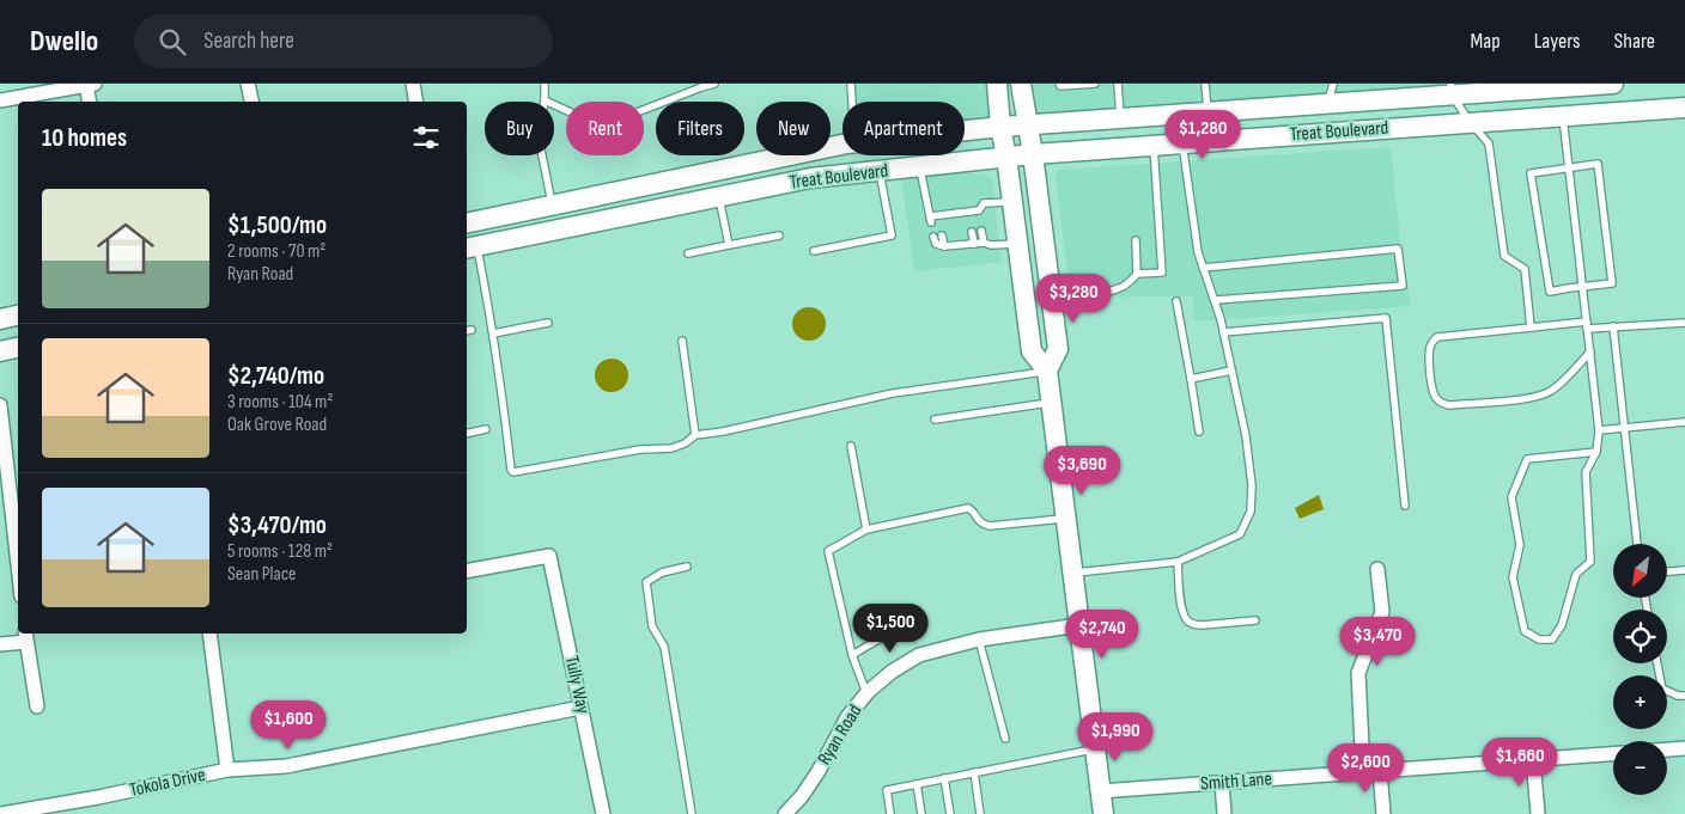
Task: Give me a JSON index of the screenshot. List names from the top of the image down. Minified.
{"streets":{"main road":["Treat Boulevard"],"street":["Tully Way","Ryan Road","Smith Lane","Tokola Drive"]},"crossings":[["Tully Way","Tokola Drive"]],"north":"bottom left","page":{"header":"Dwello","search":"Search here","nav":["Map","Layers","Share"],"chip":["Buy","Rent","Filters","New","Apartment"],"heading":"10 homes","price":["$1,280","$3,280","$3,690","$1,500","$2,740","$3,470","$1,600","$1,990","$1,660","$2,600"],"list":[{"name":"$1,500/mo","note":"2 rooms · 70 m² · Ryan Road"},{"name":"$2,740/mo","note":"3 rooms · 104 m² · Oak Grove Road"},{"name":"$3,470/mo","note":"5 rooms · 128 m² · Sean Place"}],"map_buttons":["+","−"]}}
